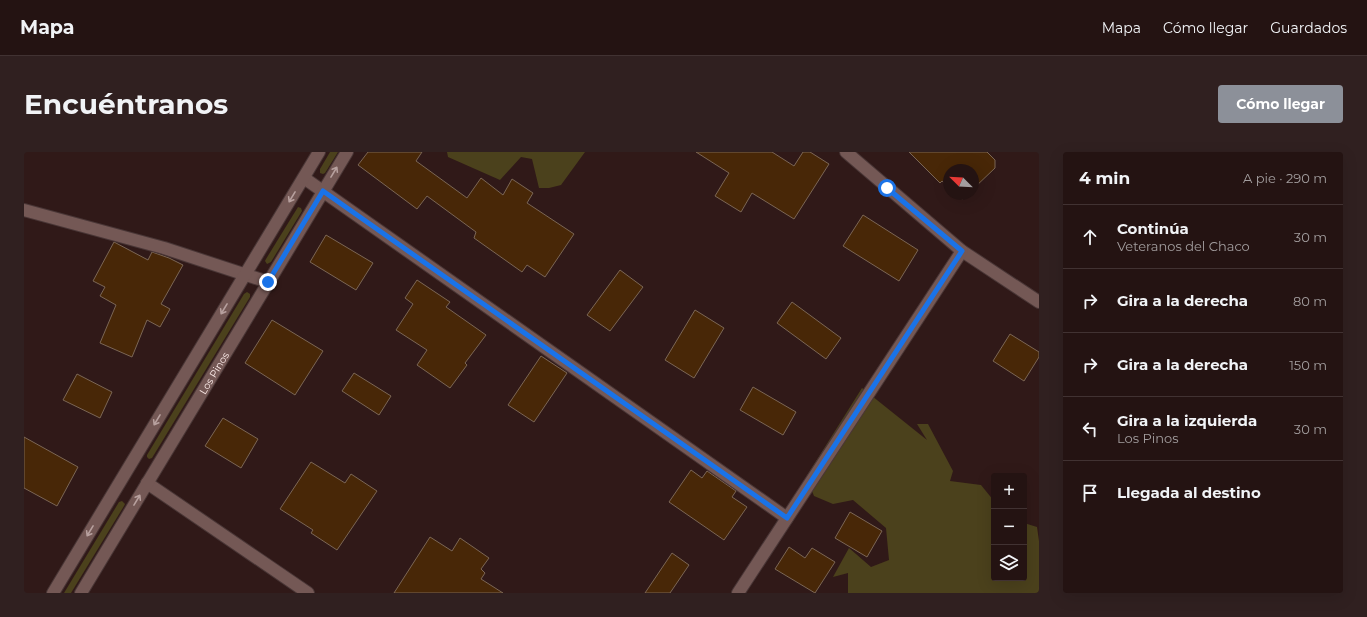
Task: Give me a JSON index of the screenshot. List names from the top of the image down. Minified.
{"streets":{"street":["Los Pinos"]},"north":"top left","page":{"header":"Mapa","nav":["Mapa","Cómo llegar","Guardados"],"buttons":"Cómo llegar","title":"Encuéntranos","heading":["4 min","A pie · 290 m"],"list":[["Continúa","Veteranos del Chaco","30 m"],["Gira a la derecha","80 m"],["Gira a la derecha","150 m"],["Gira a la izquierda","Los Pinos","30 m"],"Llegada al destino"],"map_buttons":["+","−"]}}
